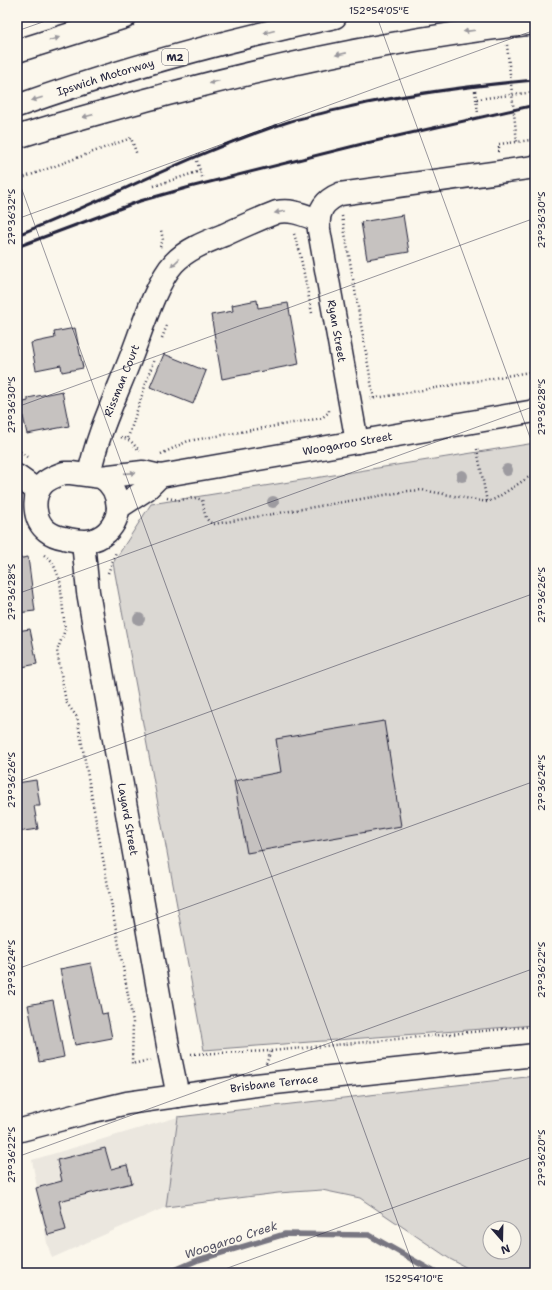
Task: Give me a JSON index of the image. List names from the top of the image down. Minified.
{"streets":{"main road":["M2","Ipswich Motorway","Ryan Street","Rissman Court","Woogaroo Street","Layard Street","Brisbane Terrace"]},"crossings":[["Ryan Street","Rissman Court"],["Ryan Street","Woogaroo Street"],["Rissman Court","Woogaroo Street"],["Rissman Court","Layard Street"],["Woogaroo Street","Layard Street"],["Layard Street","Brisbane Terrace"]],"one_way":["Rissman Court"],"water":["Woogaroo Creek"],"north":"bottom","coordinates":["152°54'05\"E","27°36'32\"S","27°36'30\"S","27°36'28\"S","27°36'26\"S","27°36'24\"S","27°36'22\"S","27°36'20\"S","152°54'10\"E"]}
